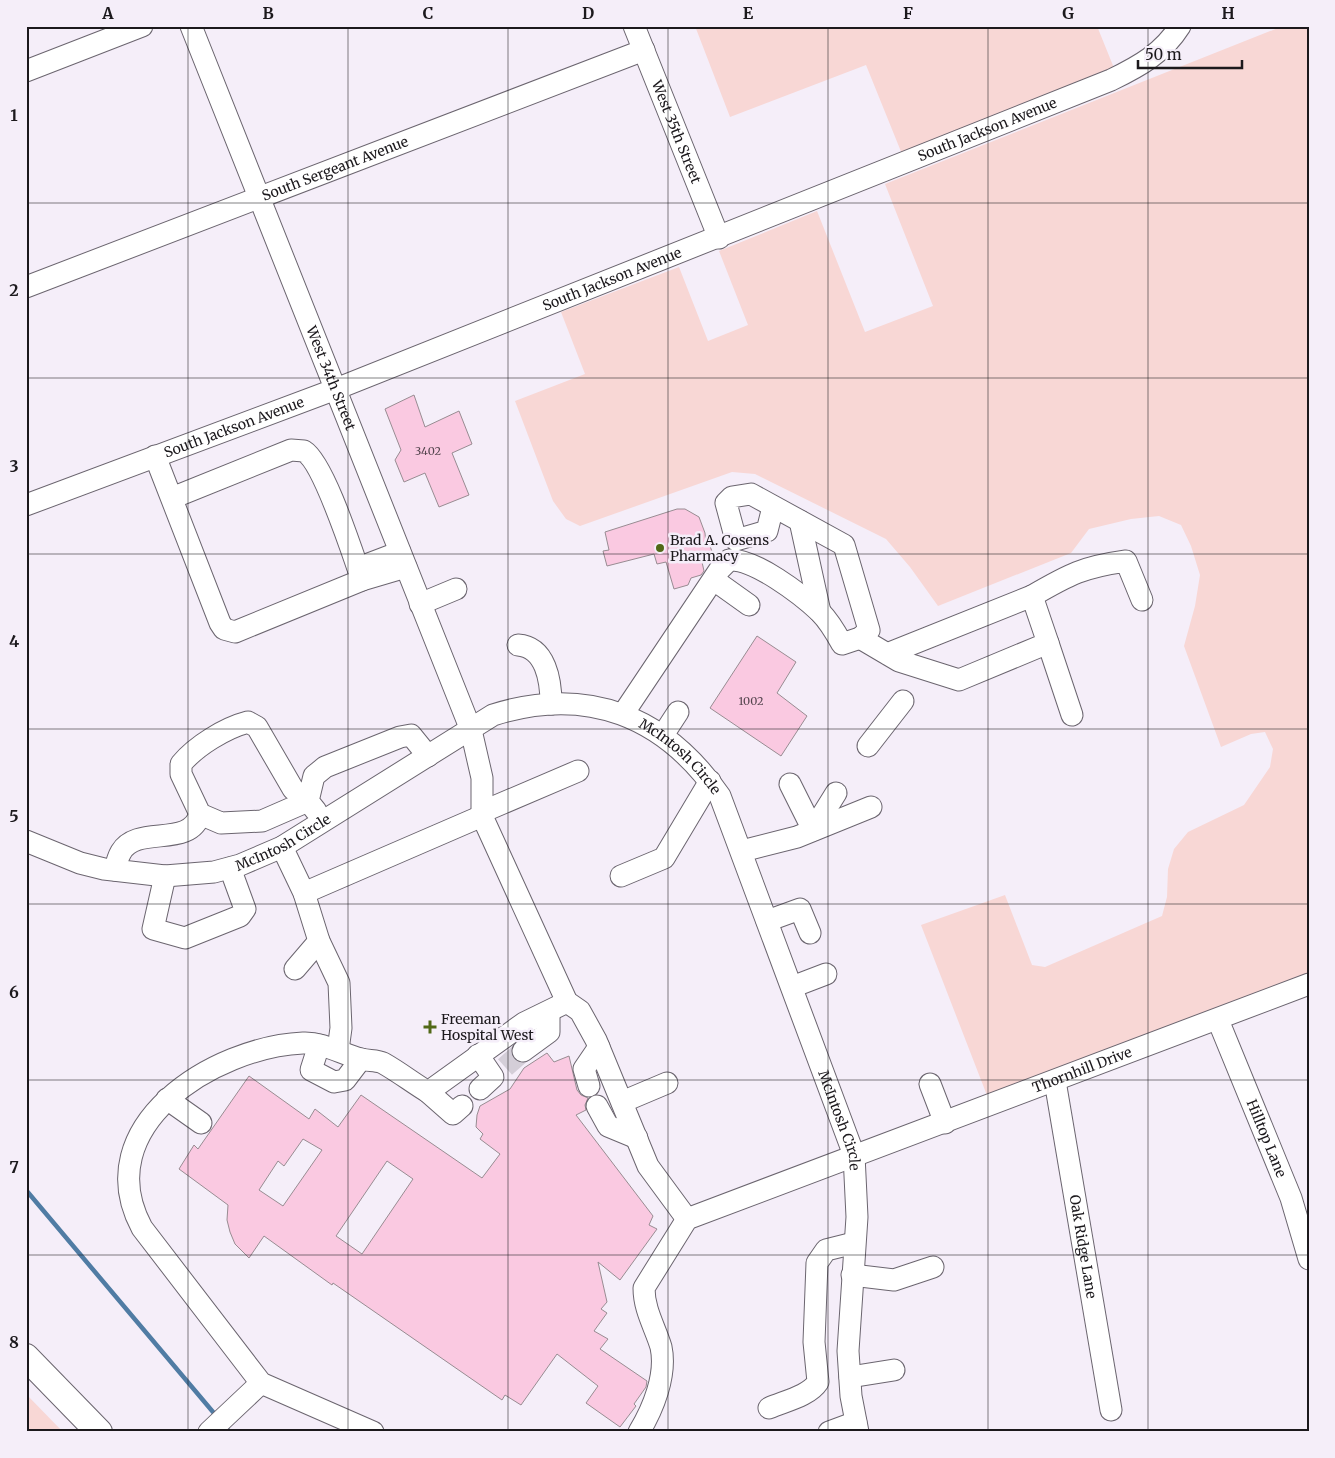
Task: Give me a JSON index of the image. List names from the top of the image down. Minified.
{"streets":{"street":["South Jackson Avenue","West 35th Street","South Sergeant Avenue","West 34th Street","McIntosh Circle","Thornhill Drive","Hilltop Lane","Oak Ridge Lane"]},"crossings":[["South Jackson Avenue","West 35th Street"],["South Jackson Avenue","West 34th Street"],["West 35th Street","South Sergeant Avenue"],["South Sergeant Avenue","West 34th Street"],["West 34th Street","McIntosh Circle"],["McIntosh Circle","Thornhill Drive"],["Thornhill Drive","Hilltop Lane"],["Thornhill Drive","Oak Ridge Lane"]],"places":{"other":["Brad A. Cosens Pharmacy"],"health":["Freeman Hospital West"]},"house_numbers":["3402","1002"],"scale_bar":"50 m","grid":{"columns":["A","B","C","D","E","F","G","H"],"rows":["1","2","3","4","5","6","7","8"]}}
